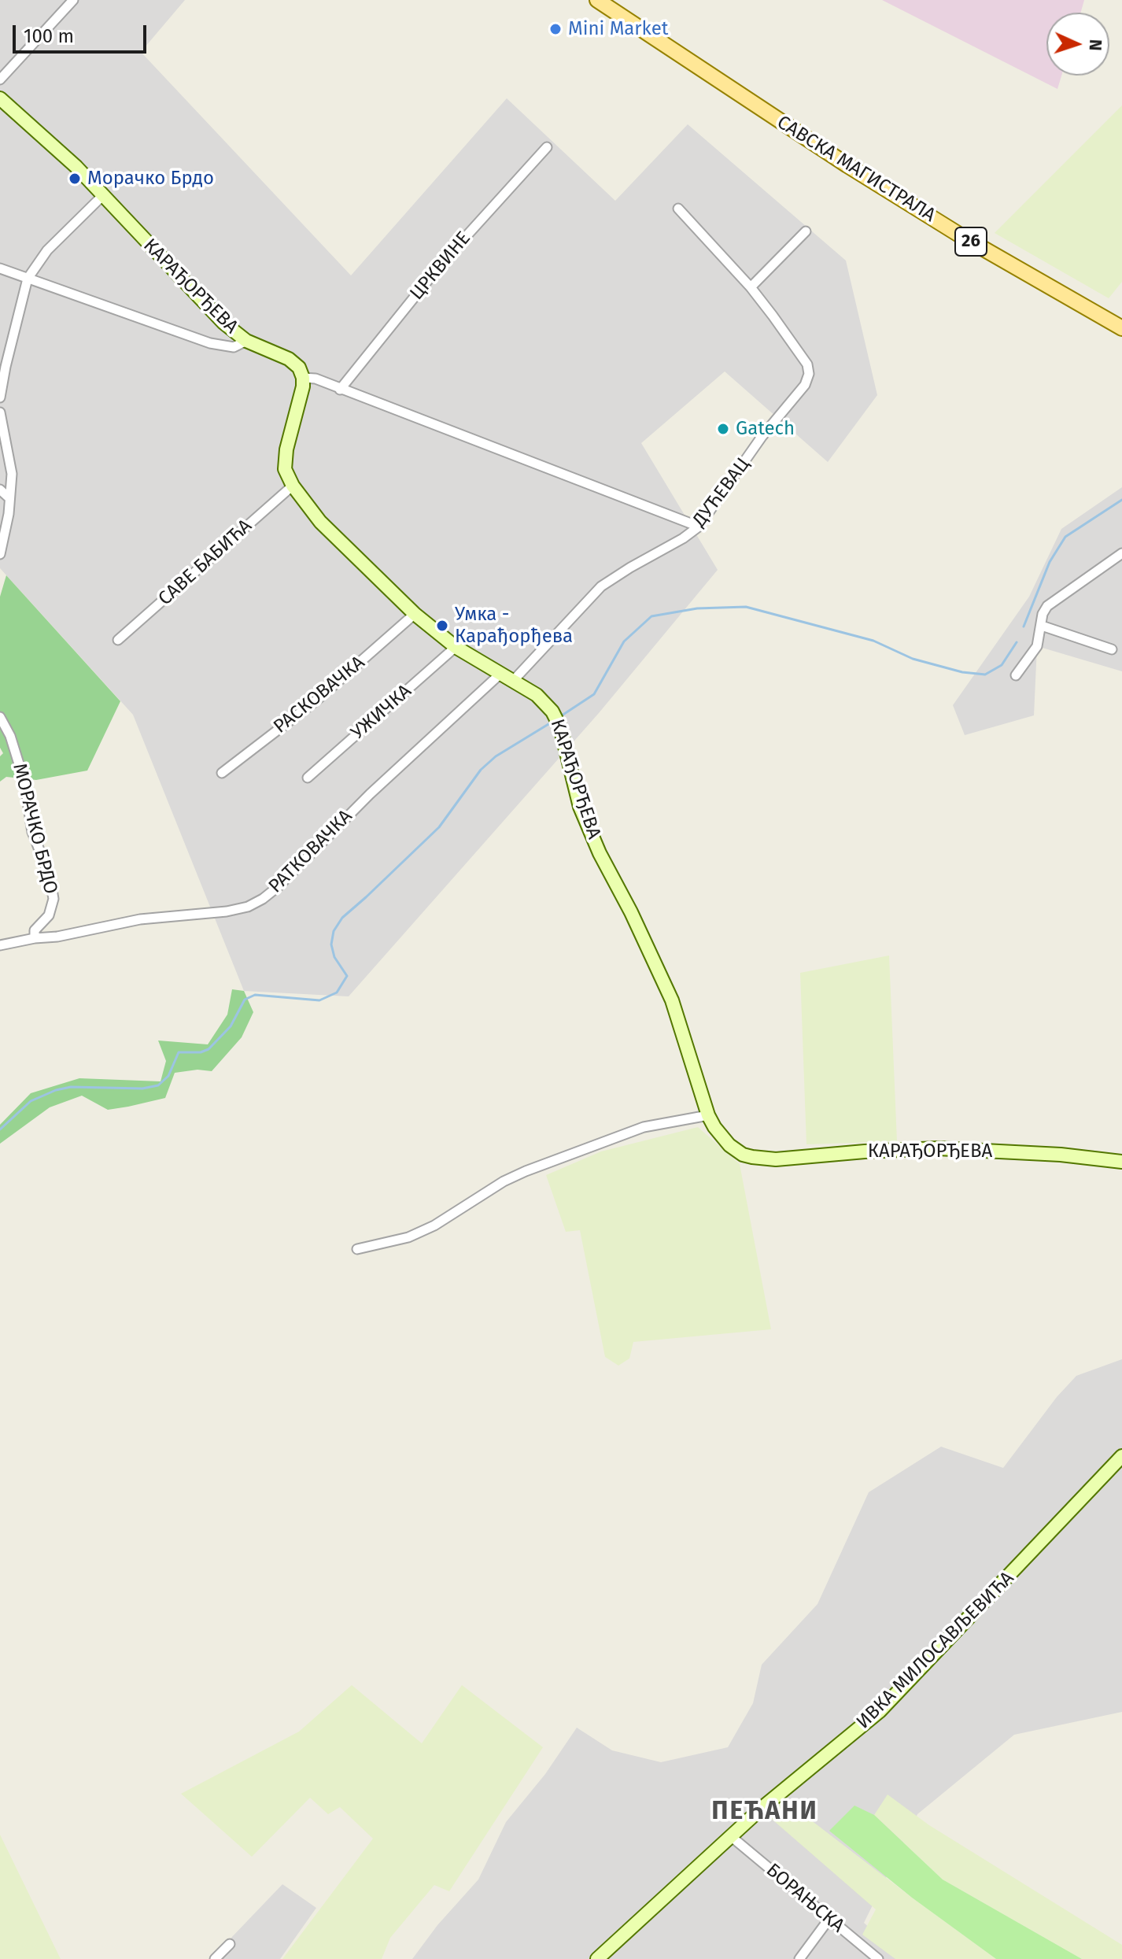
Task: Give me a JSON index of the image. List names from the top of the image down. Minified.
{"streets":{"main road":["САВСКА МАГИСТРАЛА","26"],"street":["ЦРКВИНЕ","КАРАЂОРЂЕВА","ДУЋЕВАЦ","САВЕ БАБИЋА","РАСКОВАЧКА","УЖИЧКА","МОРАЧКО БРДО","РАТКОВАЧКА","ИВКА МИЛОСАВЉЕВИЋА","БОРАЊСКА"]},"crossings":[["КАРАЂОРЂЕВА","ДУЋЕВАЦ"],["КАРАЂОРЂЕВА","САВЕ БАБИЋА"],["КАРАЂОРЂЕВА","РАСКОВАЧКА"],["КАРАЂОРЂЕВА","УЖИЧКА"],["КАРАЂОРЂЕВА","РАТКОВАЧКА"],["МОРАЧКО БРДО","РАТКОВАЧКА"],["ИВКА МИЛОСАВЉЕВИЋА","БОРАЊСКА"]],"districts":["ПЕЋАНИ"],"places":["Mini Market","Морачко Брдо","Gatech","Умка - Карађорђева"],"scale_bar":"100 m","north":"right"}
